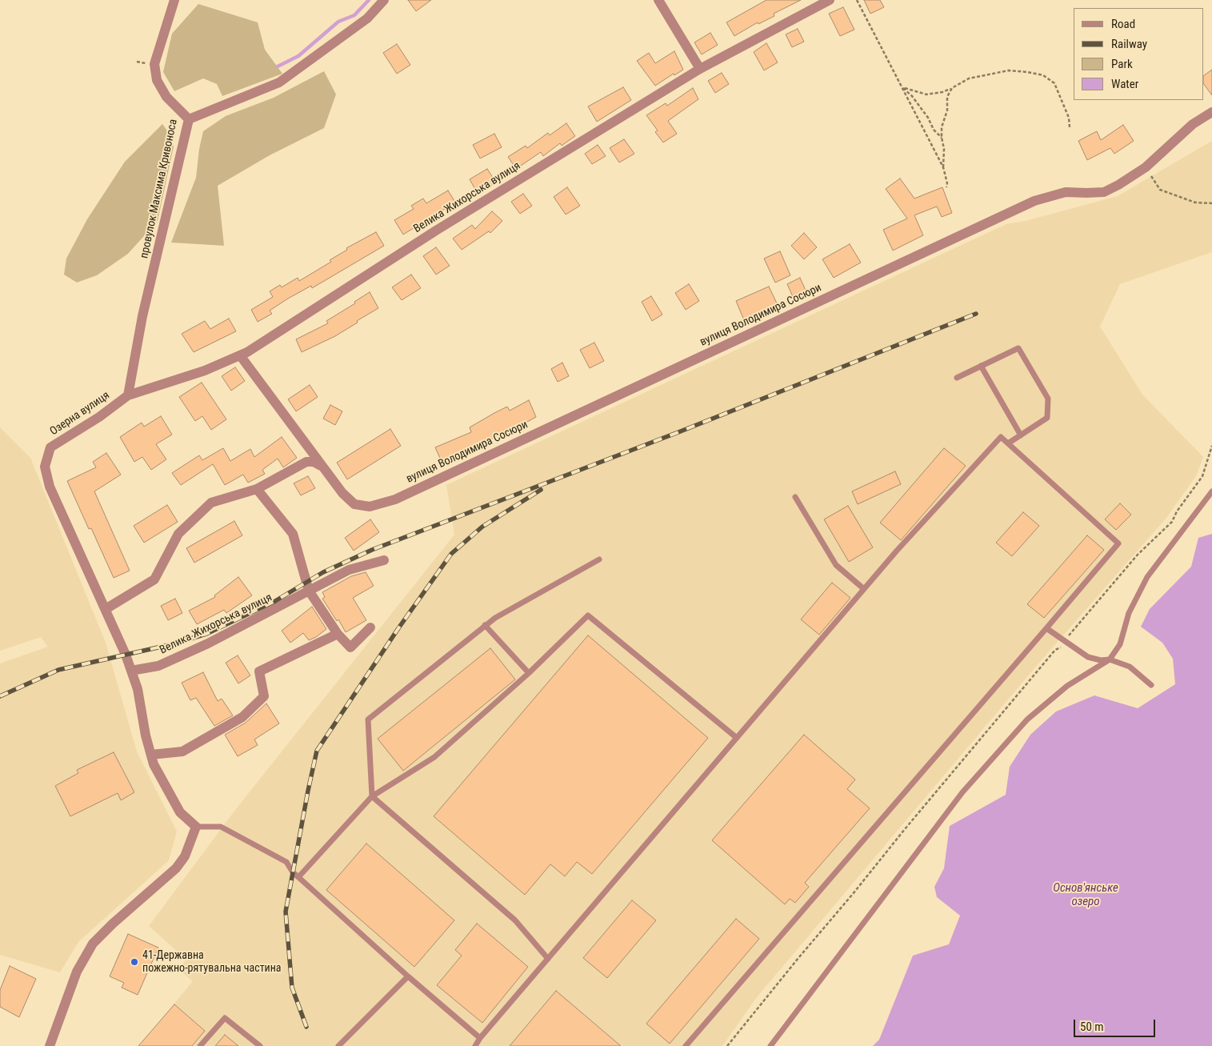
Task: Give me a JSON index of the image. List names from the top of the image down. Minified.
{"streets":{"street":["провулок Максима Кривоноса","Велика Жихорська вулиця","вулиця Володимира Сосюри","Озерна вулиця"]},"crossings":[["провулок Максима Кривоноса","Озерна вулиця"],["Велика Жихорська вулиця","Озерна вулиця"]],"water":["Основ'янське озеро"],"places":["41-Державна пожежно-рятувальна частина"],"legend":["Road","Railway","Park","Water"],"scale_bar":"50 m"}
